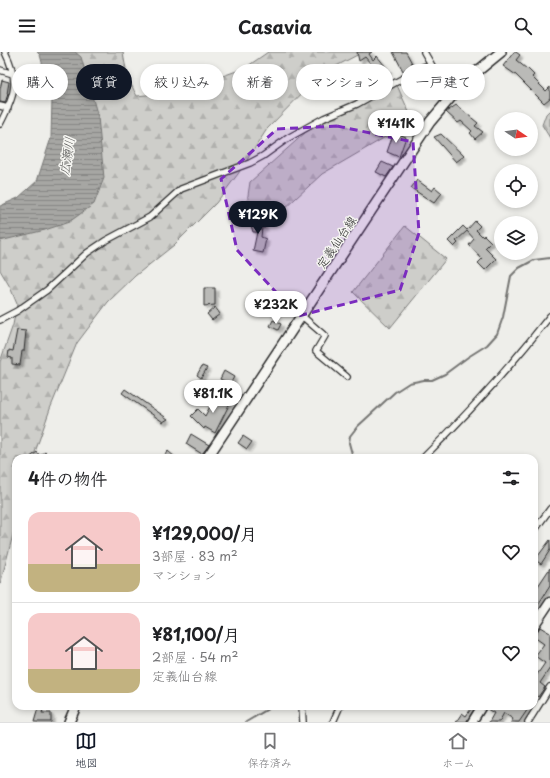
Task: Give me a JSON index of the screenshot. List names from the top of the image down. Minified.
{"streets":{"main road":["定義仙台線"]},"water":["広瀬川"],"north":"right","page":{"header":"Casavia","chip":["購入","賃貸","絞り込み","新着","マンション","一戸建て"],"price":["¥141K","¥129K","¥232K","¥81.1K"],"heading":"4件の物件","list":[{"name":"¥129,000/月","note":"3部屋 · 83 m² · マンション"},{"name":"¥81,100/月","note":"2部屋 · 54 m² · 定義仙台線"}],"tabs":["地図","保存済み","ホーム"]}}
